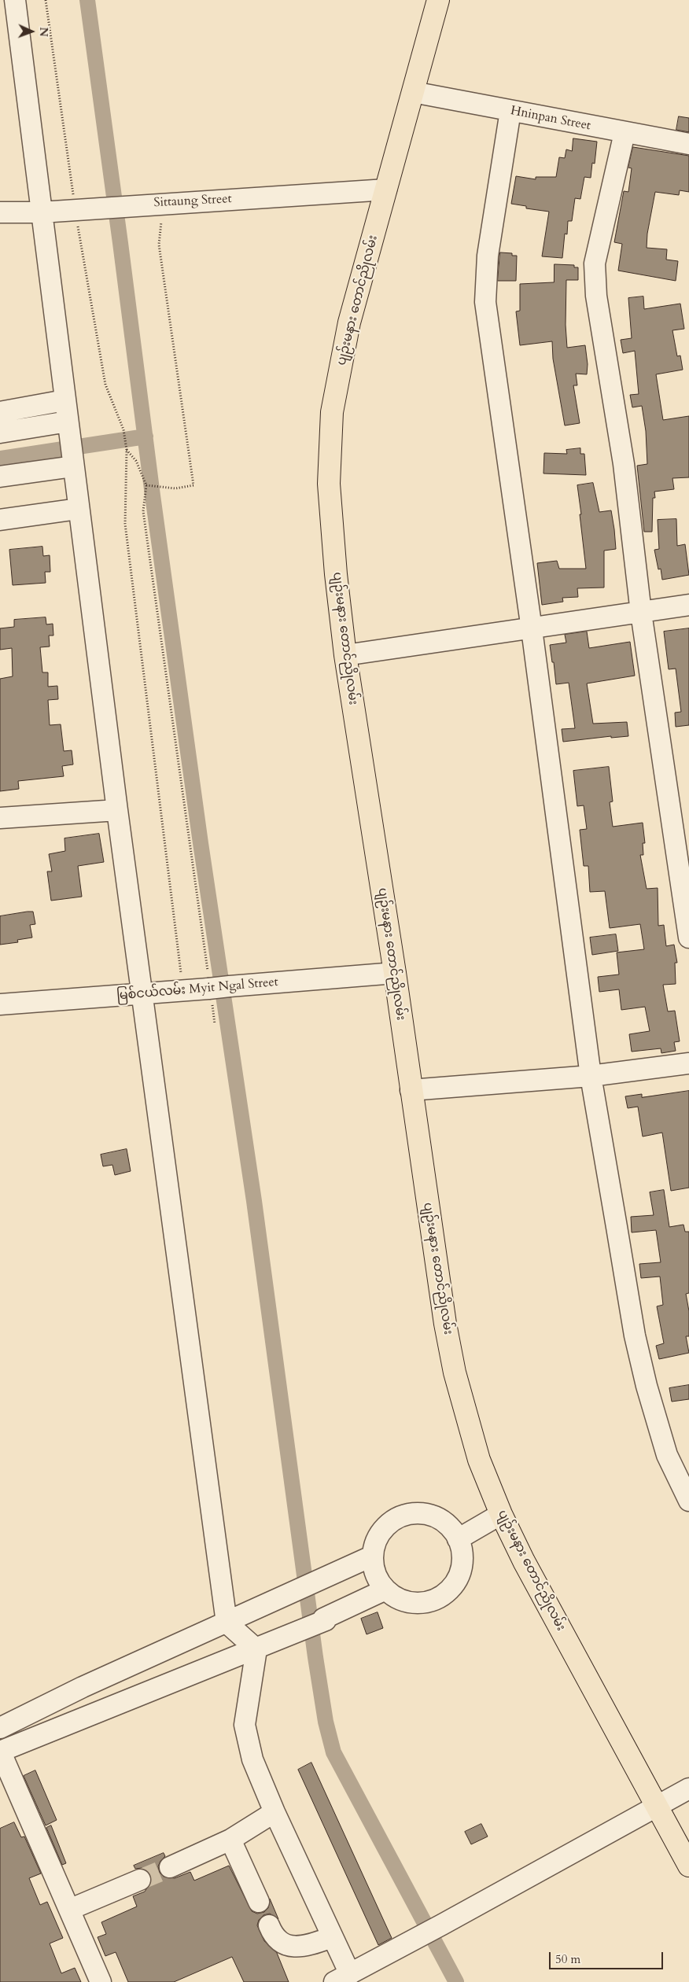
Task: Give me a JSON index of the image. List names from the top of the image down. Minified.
{"streets":{"main road":["ပျဉ်းမနား တောင်ညိုလမ်း"],"street":["Hninpan Street","Sittaung Street","မြစ်ငယ်လမ်း Myit Ngal Street"]},"crossings":[["Hninpan Street","ပျဉ်းမနား တောင်ညိုလမ်း"],["Sittaung Street","ပျဉ်းမနား တောင်ညိုလမ်း"],["ပျဉ်းမနား တောင်ညိုလမ်း","မြစ်ငယ်လမ်း Myit Ngal Street"]],"scale_bar":"50 m","north":"right"}
